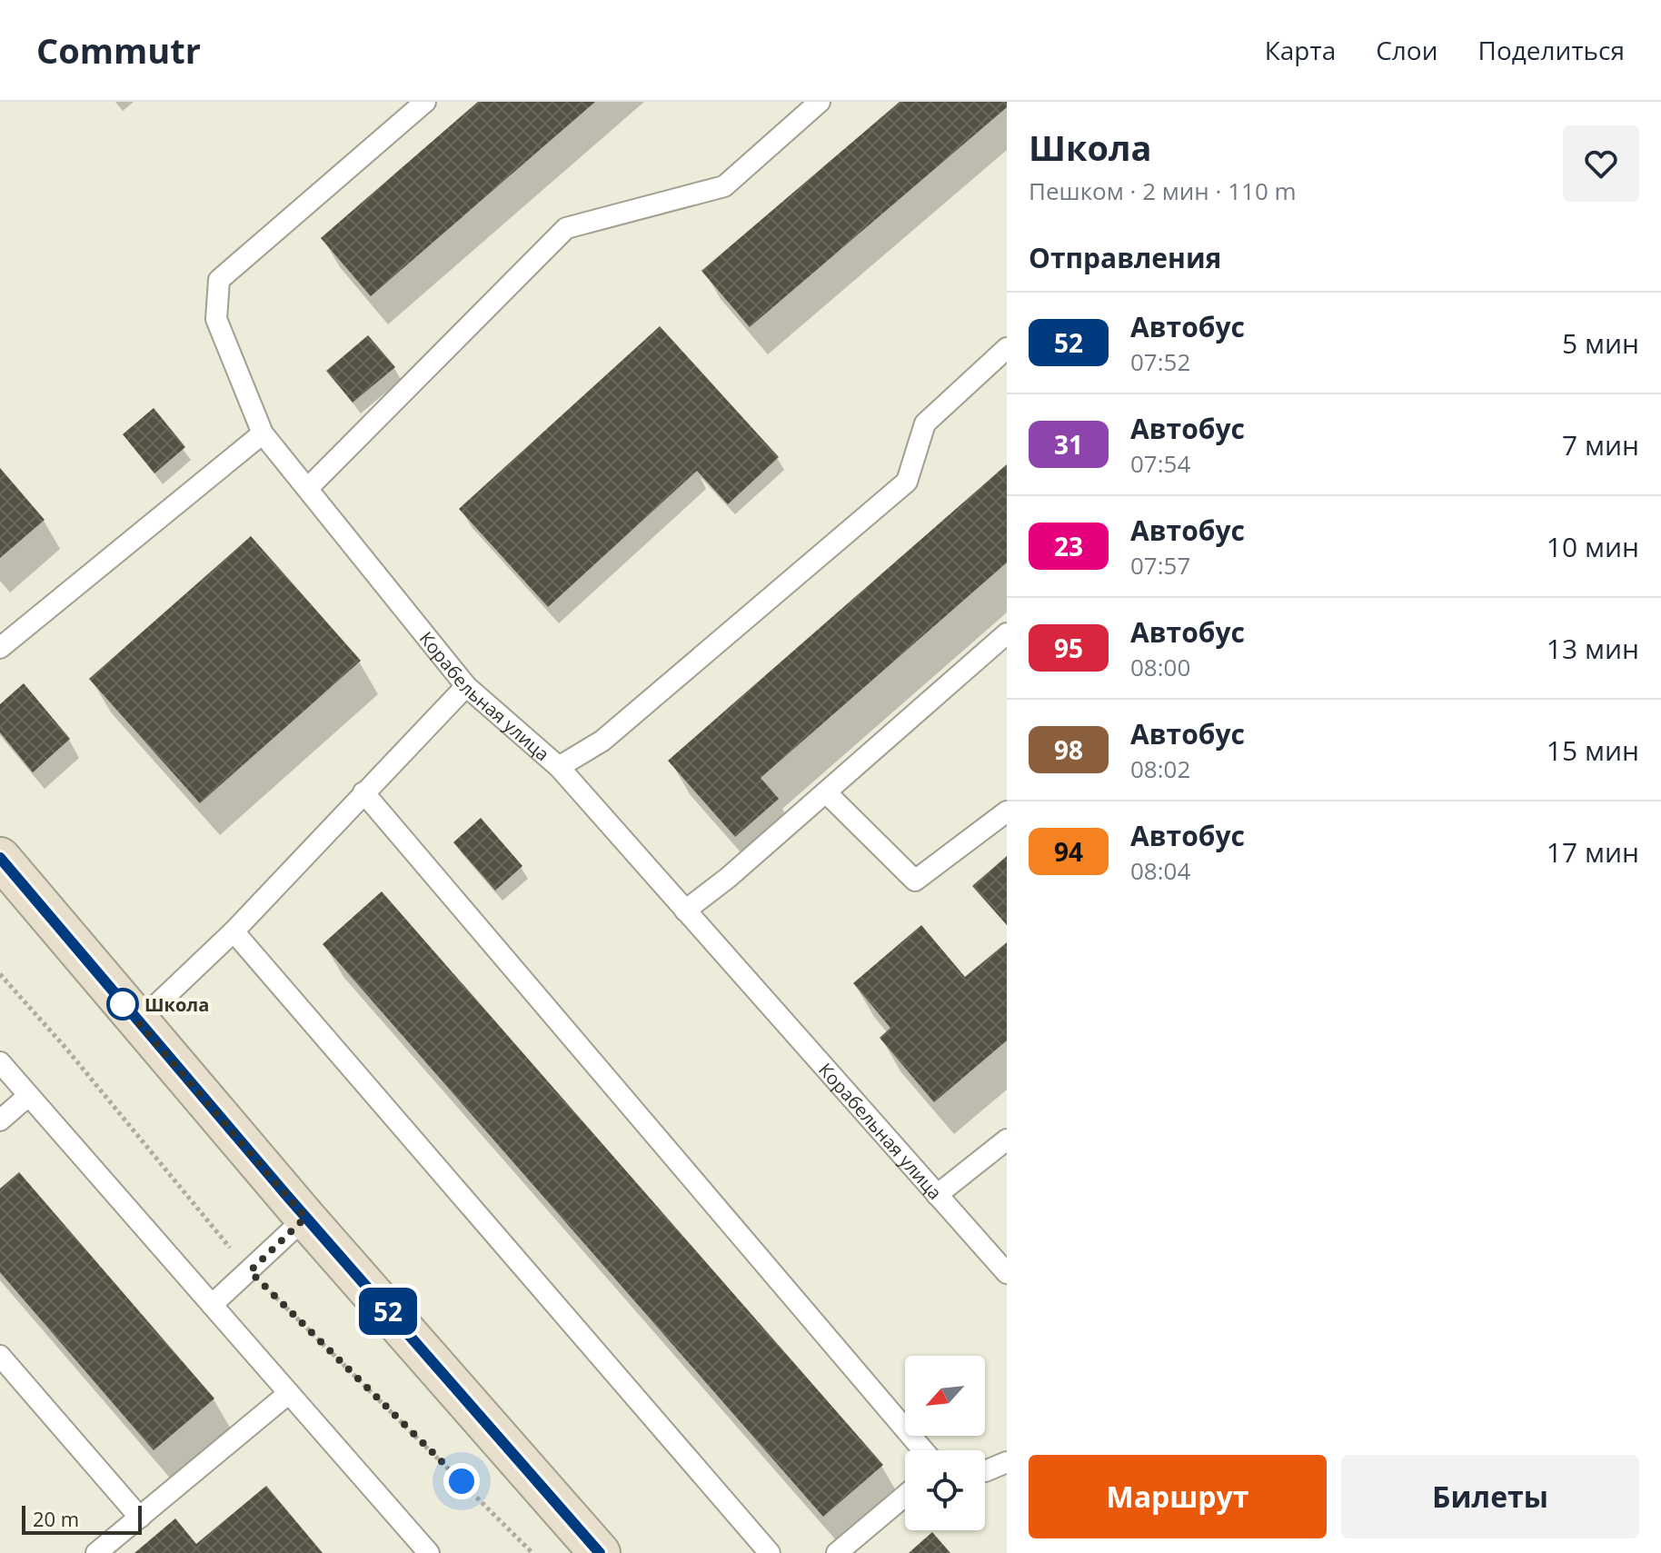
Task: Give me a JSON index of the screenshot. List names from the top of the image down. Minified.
{"streets":{"lane":["Корабельная улица"]},"places":["Школа"],"lines":["bus line 52"],"scale_bar":"20 m","north":"bottom left","page":{"header":"Commutr","nav":["Карта","Слои","Поделиться"],"on_map":"52","heading":[["Школа","Пешком · 2 мин · 110 m"],"Отправления"],"list":[{"mark":"52","name":"Автобус","note":"07:52","value":"5 мин"},{"mark":"31","name":"Автобус","note":"07:54","value":"7 мин"},{"mark":"23","name":"Автобус","note":"07:57","value":"10 мин"},{"mark":"95","name":"Автобус","note":"08:00","value":"13 мин"},{"mark":"98","name":"Автобус","note":"08:02","value":"15 мин"},{"mark":"94","name":"Автобус","note":"08:04","value":"17 мин"}],"buttons":["Маршрут","Билеты"],"scale":"20 m"}}
